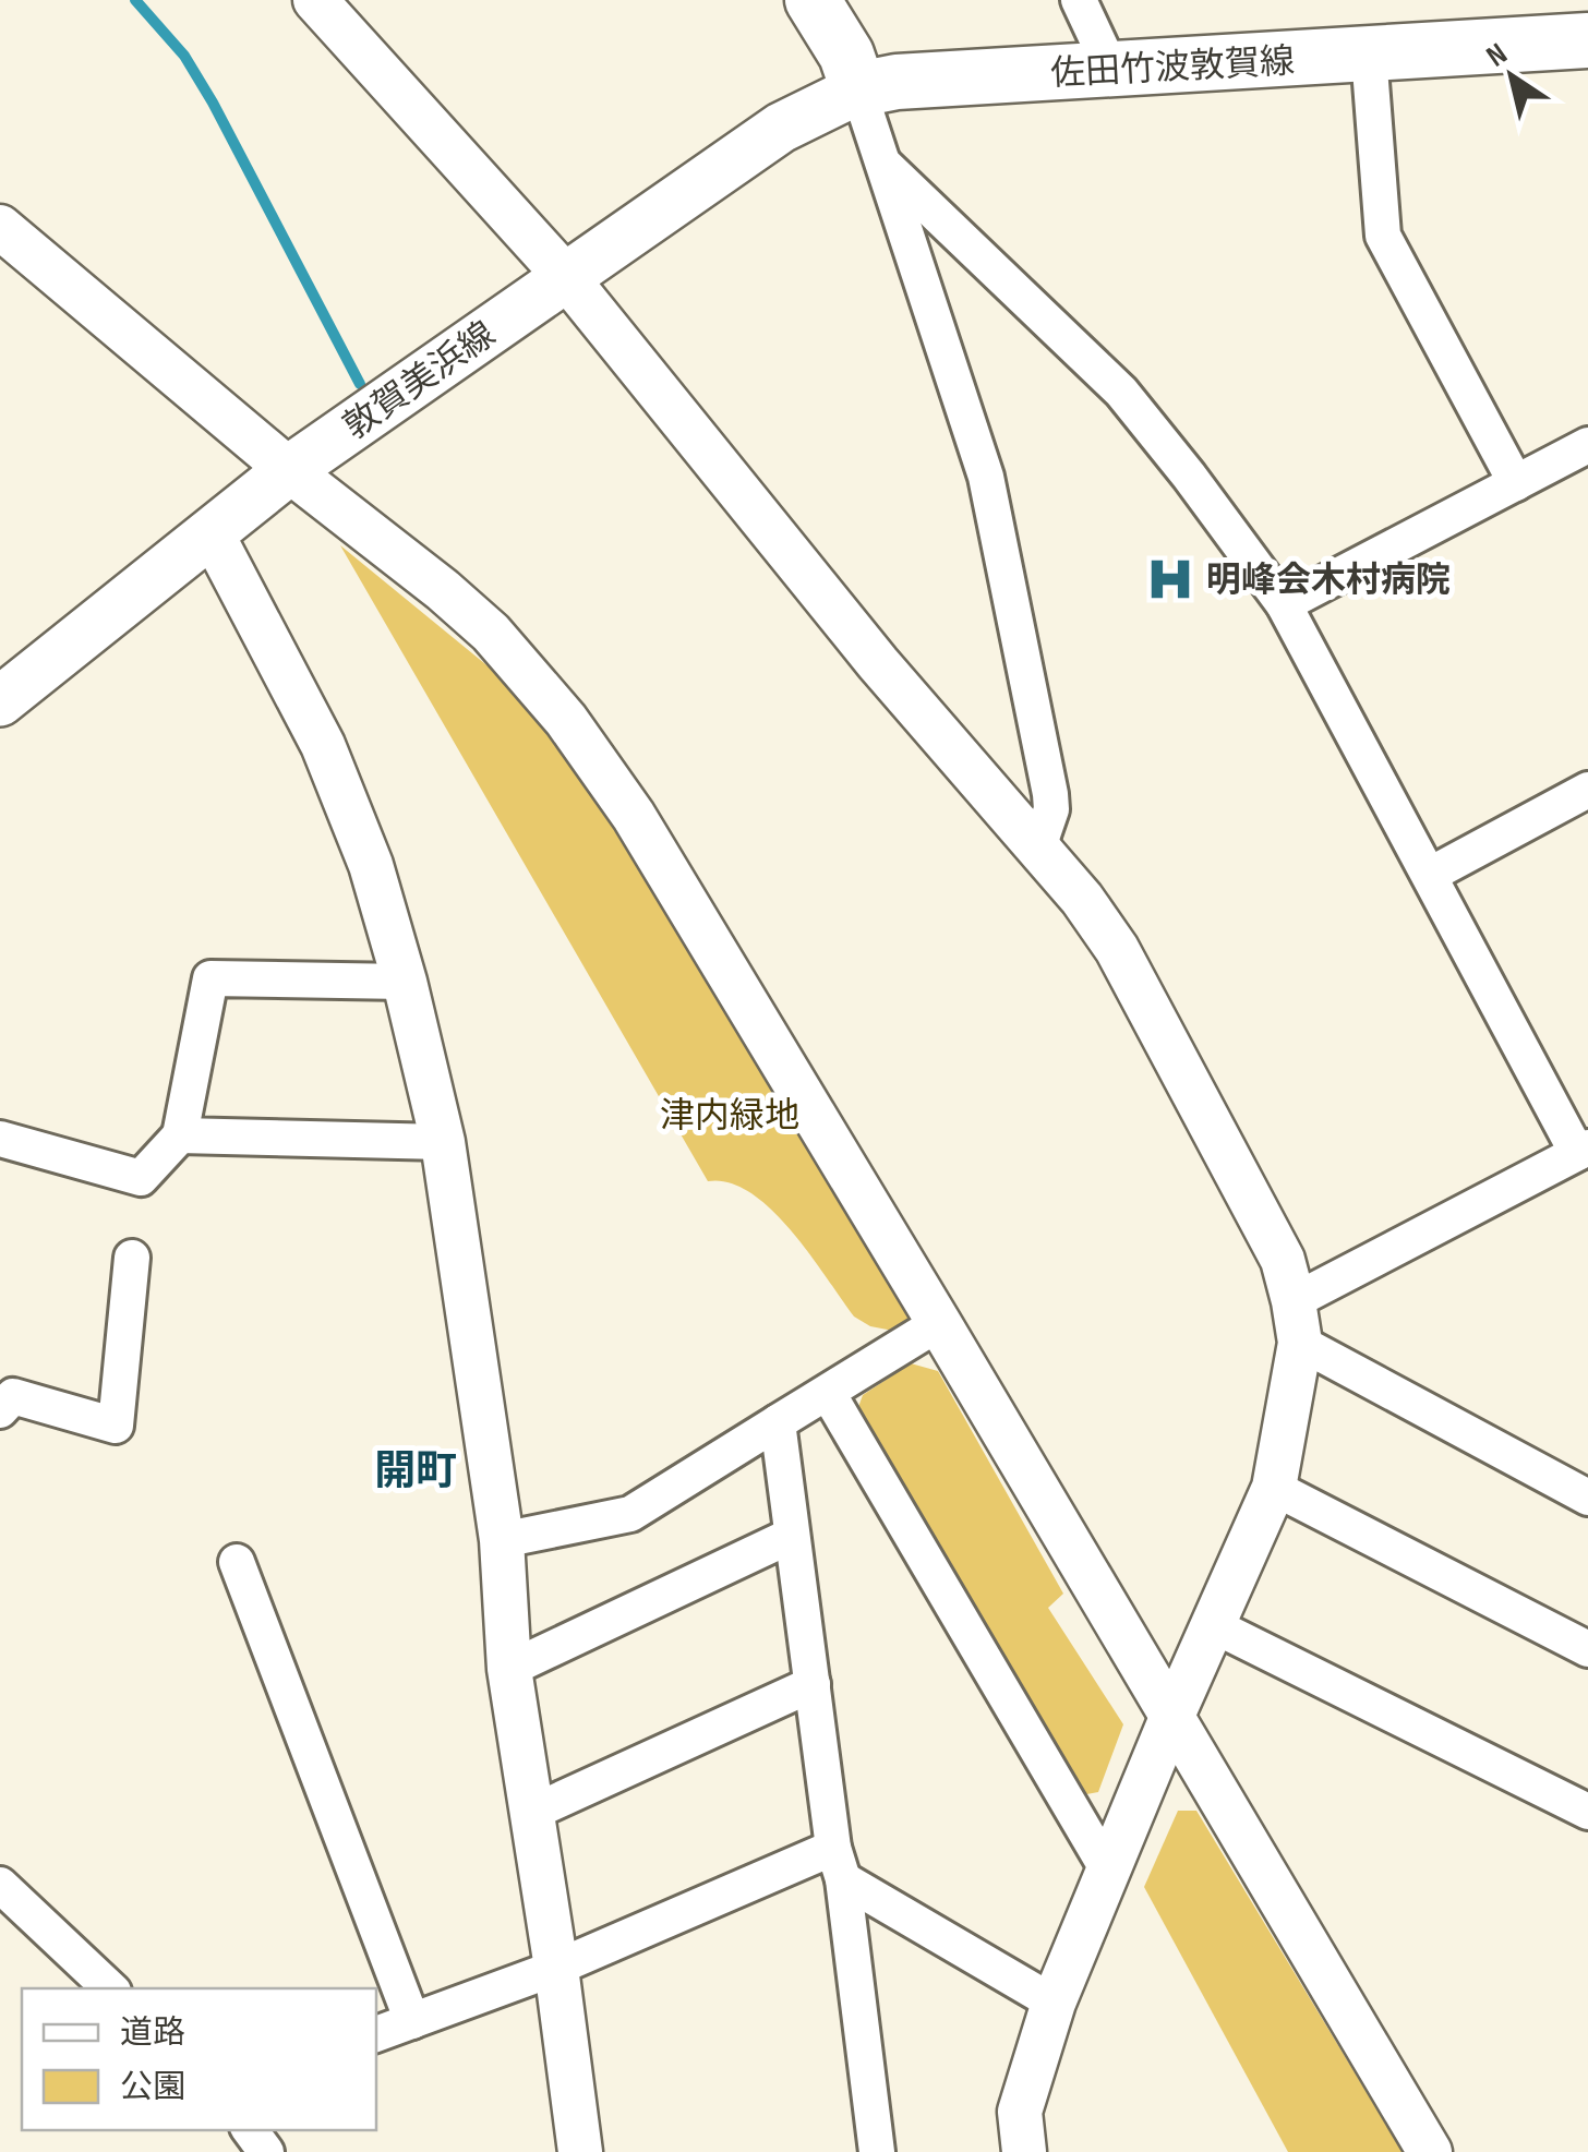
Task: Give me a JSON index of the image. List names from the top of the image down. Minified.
{"streets":{"main road":["佐田竹波敦賀線","敦賀美浜線"]},"crossings":[["佐田竹波敦賀線","敦賀美浜線"]],"districts":["開町"],"parks":["津内緑地"],"places":{"hospital":["明峰会木村病院"]},"legend":["道路","公園"],"north":"top left"}
